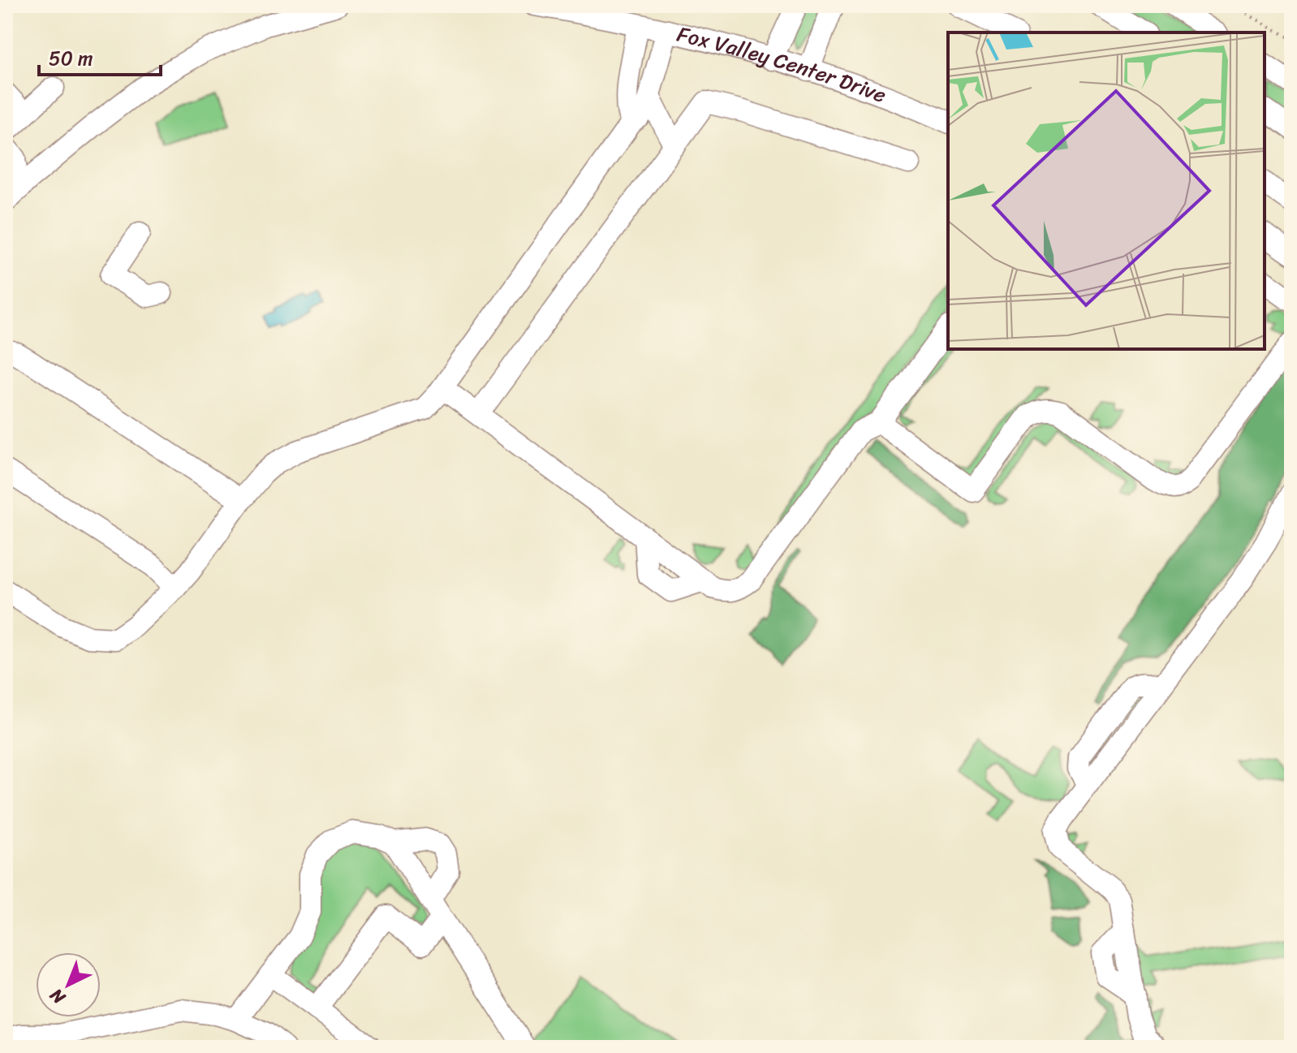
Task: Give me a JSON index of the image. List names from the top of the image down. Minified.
{"streets":{"street":["Fox Valley Center Drive"]},"scale_bar":"50 m","north":"bottom left"}
